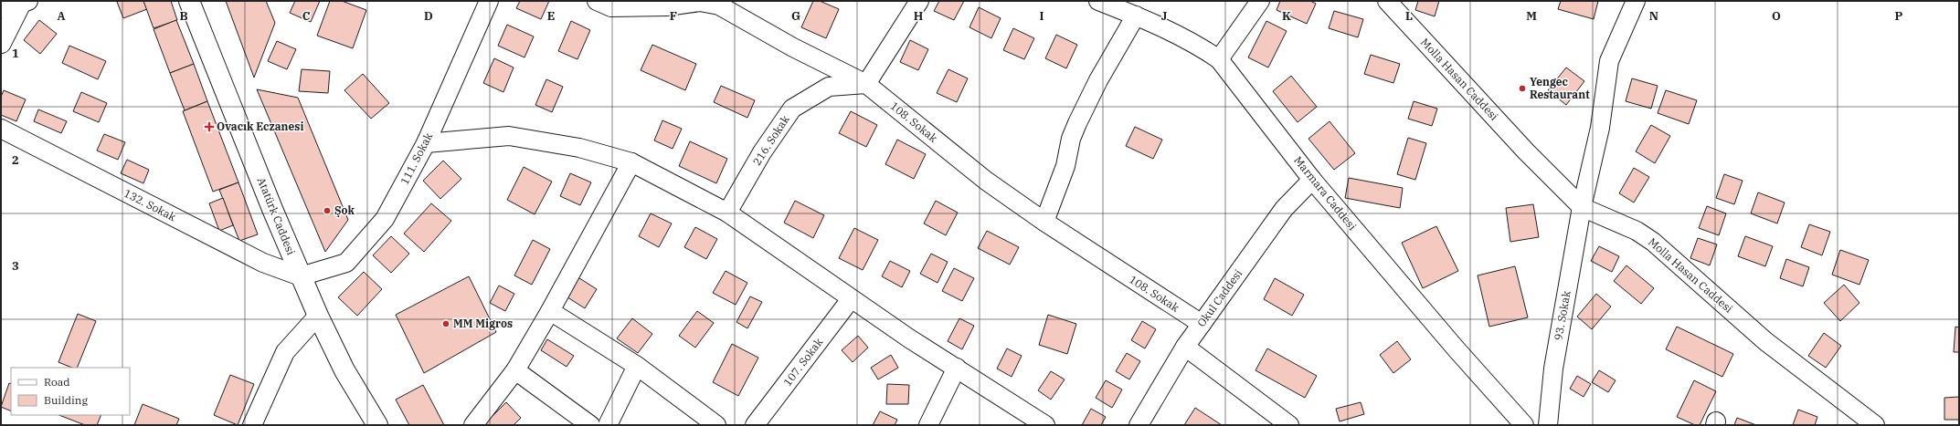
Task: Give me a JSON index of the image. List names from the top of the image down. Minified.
{"streets":{"main road":["Atatürk Caddesi"],"street":["Molla Hasan Caddesi","108. Sokak","216. Sokak","111. Sokak","Marmara Caddesi","132. Sokak","Okul Caddesi","93. Sokak","107. Sokak"]},"crossings":[["Molla Hasan Caddesi","93. Sokak"],["108. Sokak","216. Sokak"],["108. Sokak","Okul Caddesi"],["111. Sokak","132. Sokak"],["111. Sokak","Atatürk Caddesi"],["Marmara Caddesi","Okul Caddesi"],["132. Sokak","Atatürk Caddesi"]],"places":{"other":["Yengec Restaurant","Şok","MM Migros"],"health":["Ovacık Eczanesi"]},"legend":["Road","Building"],"grid":{"columns":["A","B","C","D","E","F","G","H","I","J","K","L","M","N","O","P"],"rows":["1","2","3"]}}
